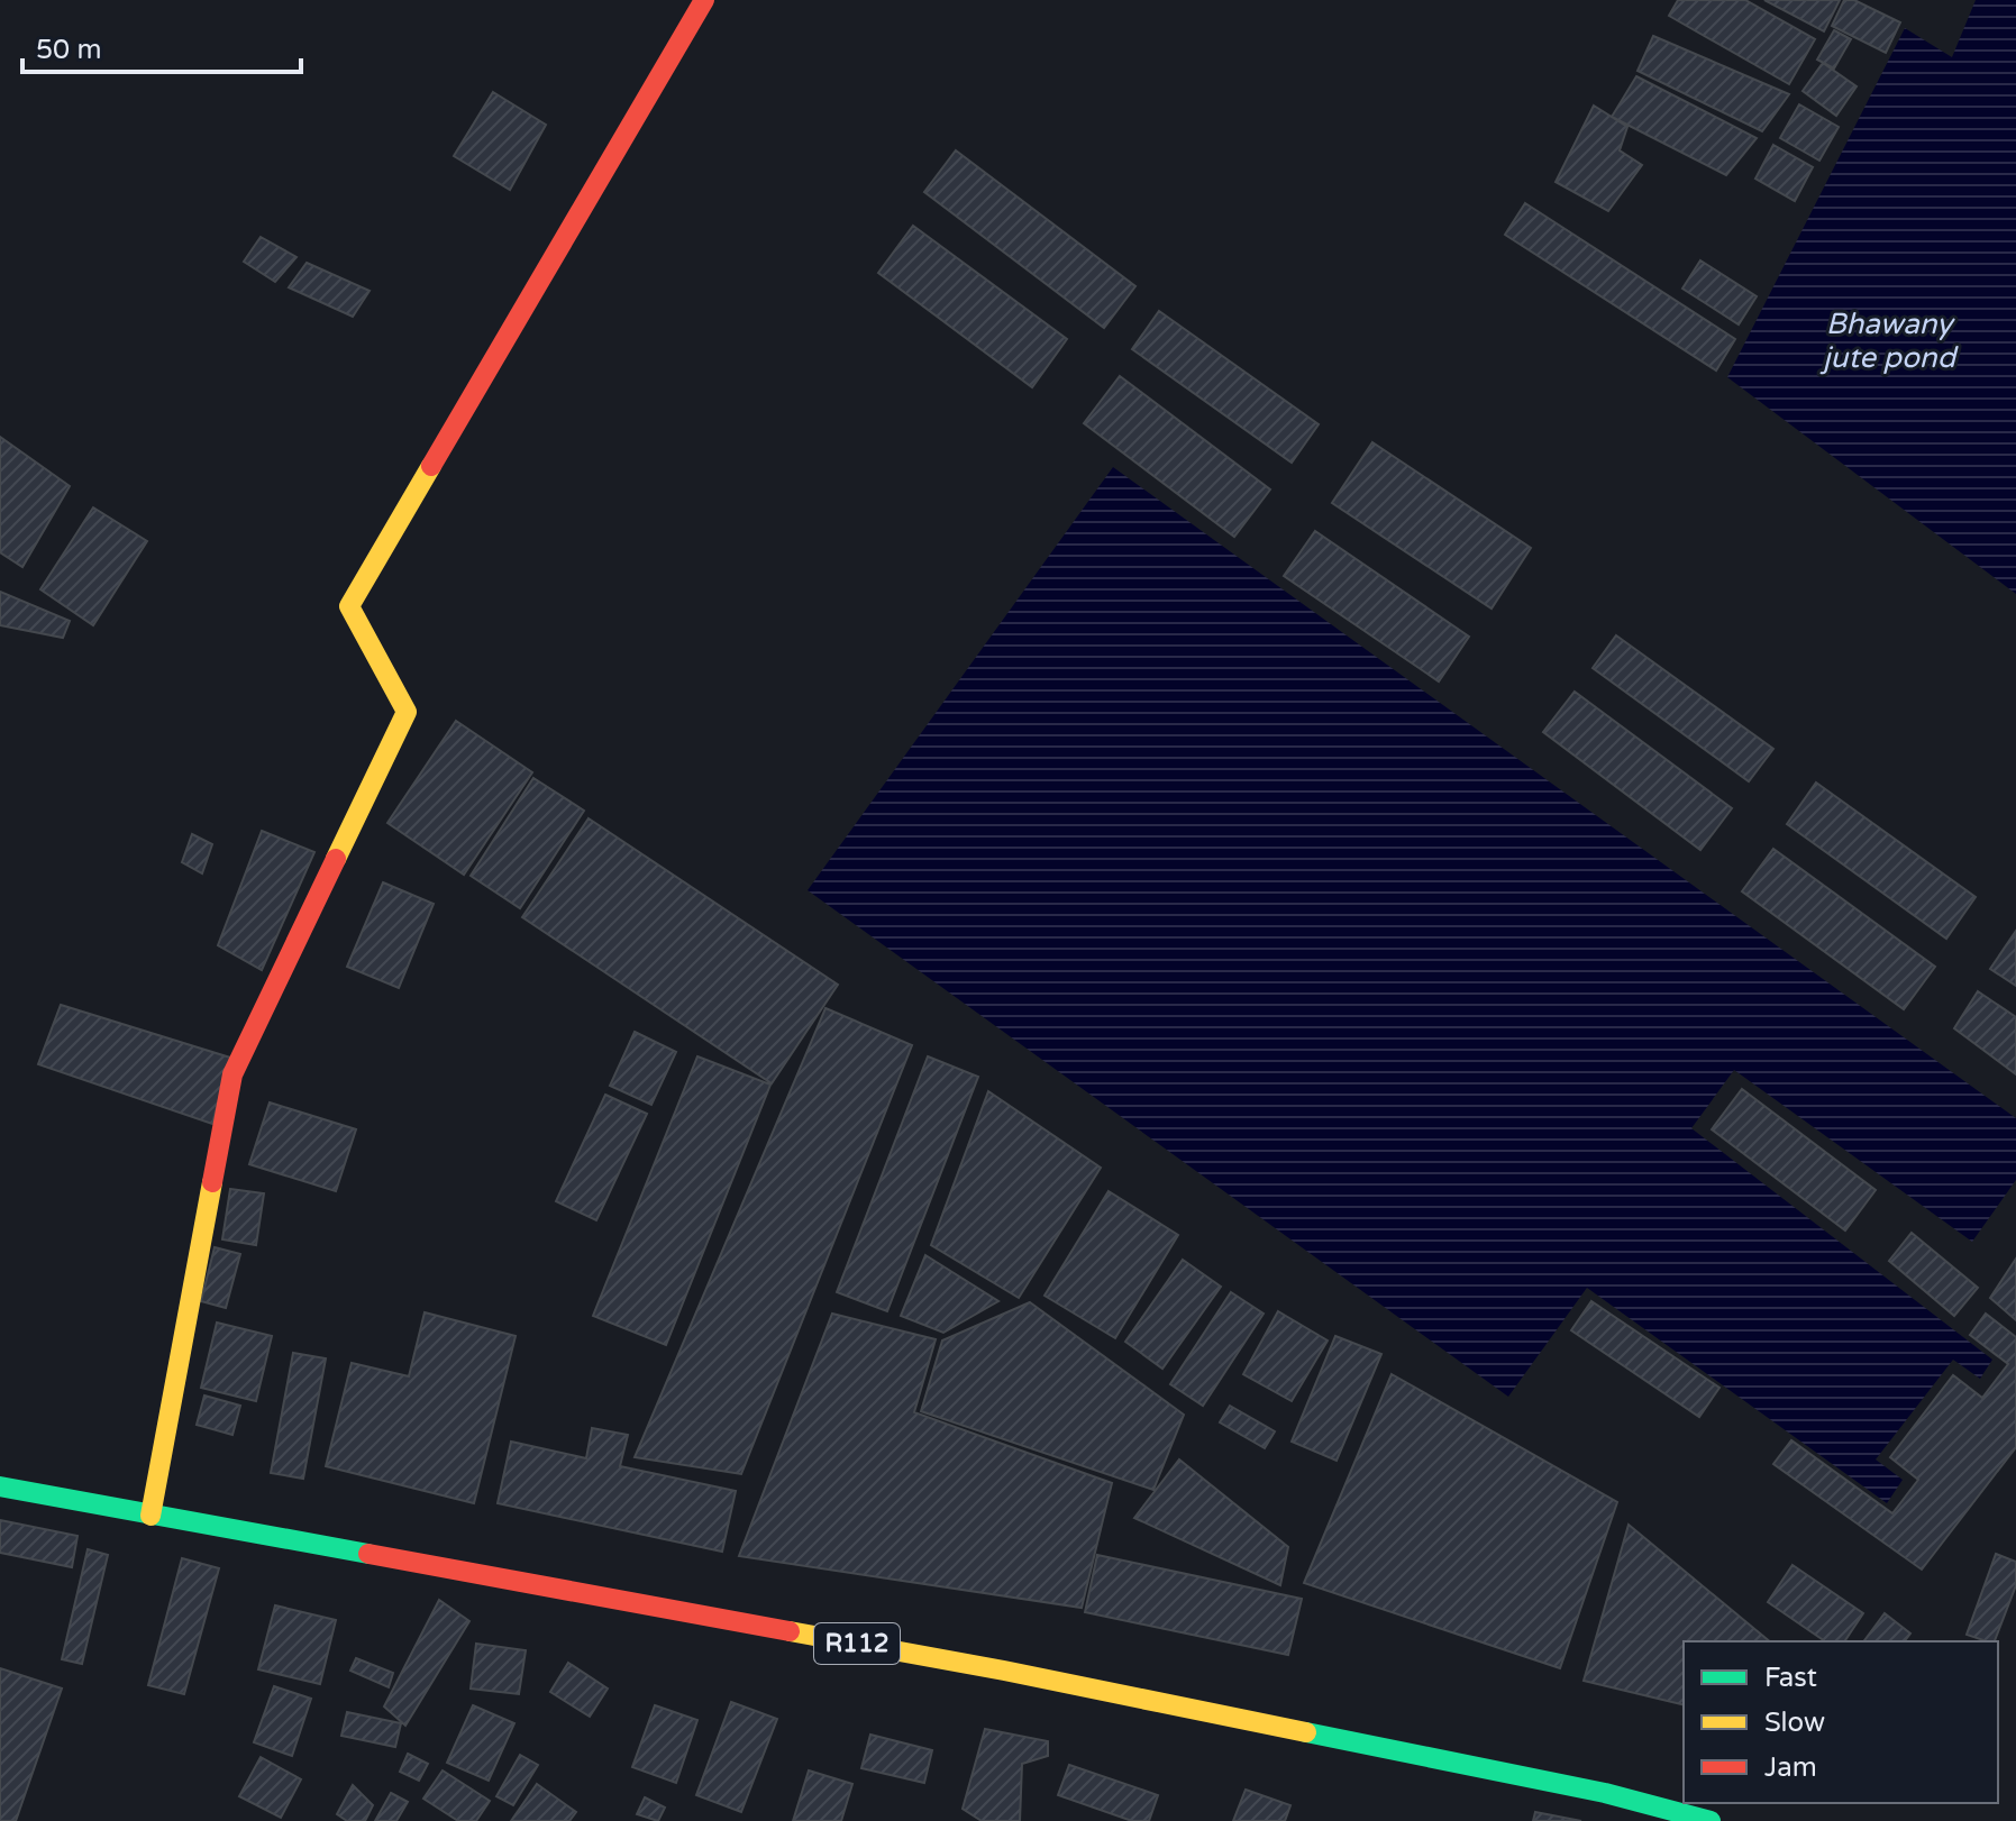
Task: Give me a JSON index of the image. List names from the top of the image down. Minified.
{"streets":{"main road":["R112"]},"water":["Bhawany jute pond"],"legend":["Fast","Slow","Jam"],"scale_bar":"50 m"}
